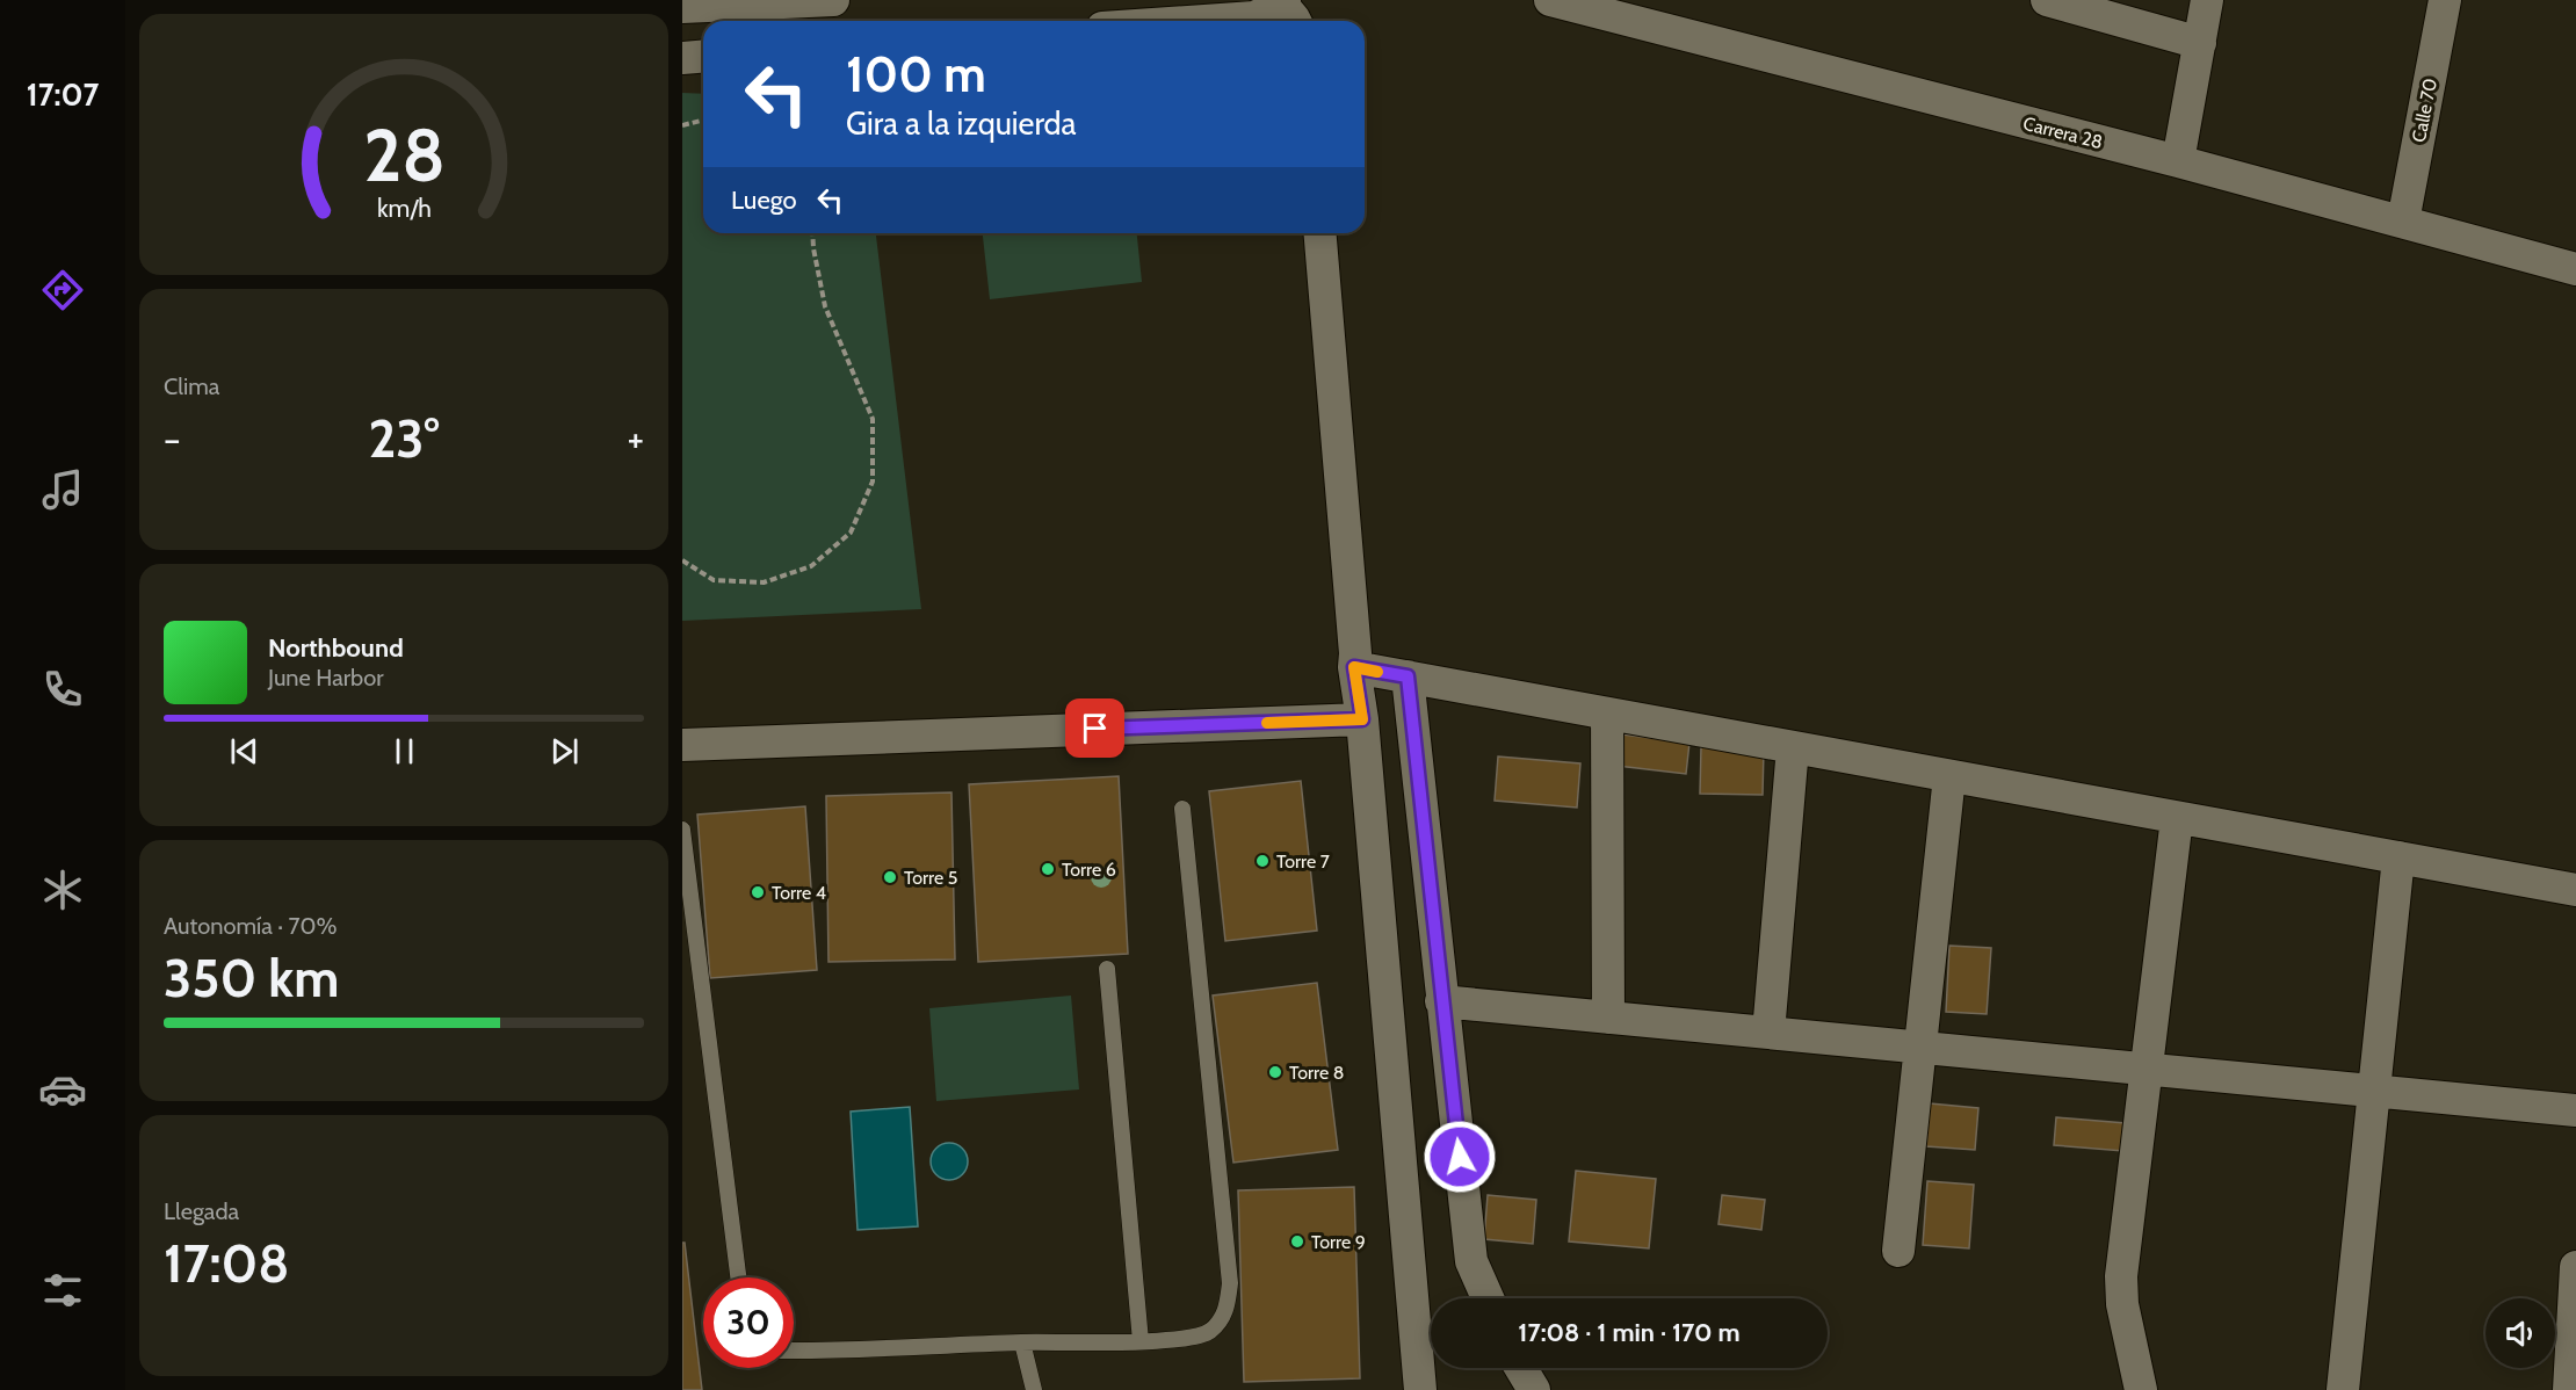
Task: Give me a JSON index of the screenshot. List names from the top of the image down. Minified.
{"streets":{"street":["Calle 70","Carrera 28"]},"crossings":[["Calle 70","Carrera 28"]],"places":["Torre 7","Torre 6","Torre 5","Torre 4","Torre 8","Torre 9"],"page":{"tabs":"17:07","turn":["100 m","Gira a la izquierda"],"then":"Luego","tile":["Clima",["Autonomía · 70%","350 km"],["Llegada","17:08"]],"heat":["−","23°","+"],"song":["Northbound","June Harbor"],"limit":"30","trip":"17:08 · 1 min · 170 m","gauge":["28","km/h"]}}
